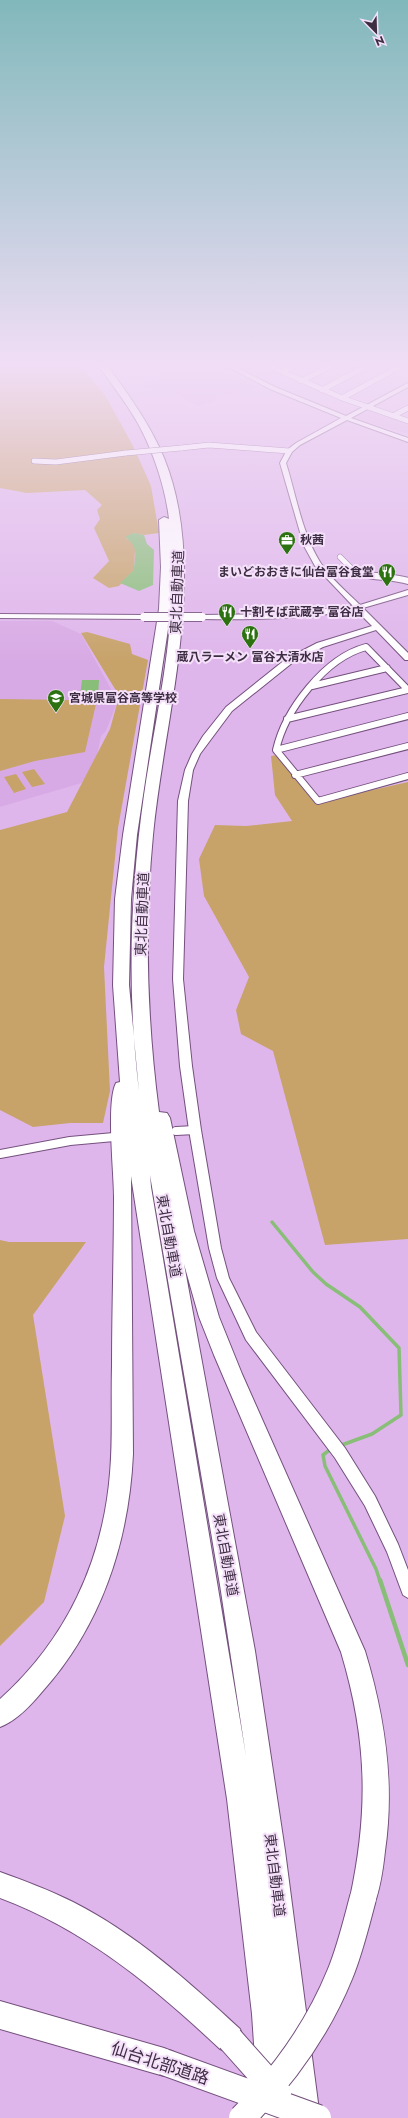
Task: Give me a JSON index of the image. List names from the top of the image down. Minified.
{"streets":{"highway":["東北自動車道","仙台北部道路"]},"places":{"office":["秋茜"],"restaurant":["まいどおおきに仙台富谷食堂","十割そば武蔵亭 富谷店","蔵八ラーメン 富谷大清水店"],"school or university":["宮城県富谷高等学校"]},"north":"bottom right"}
